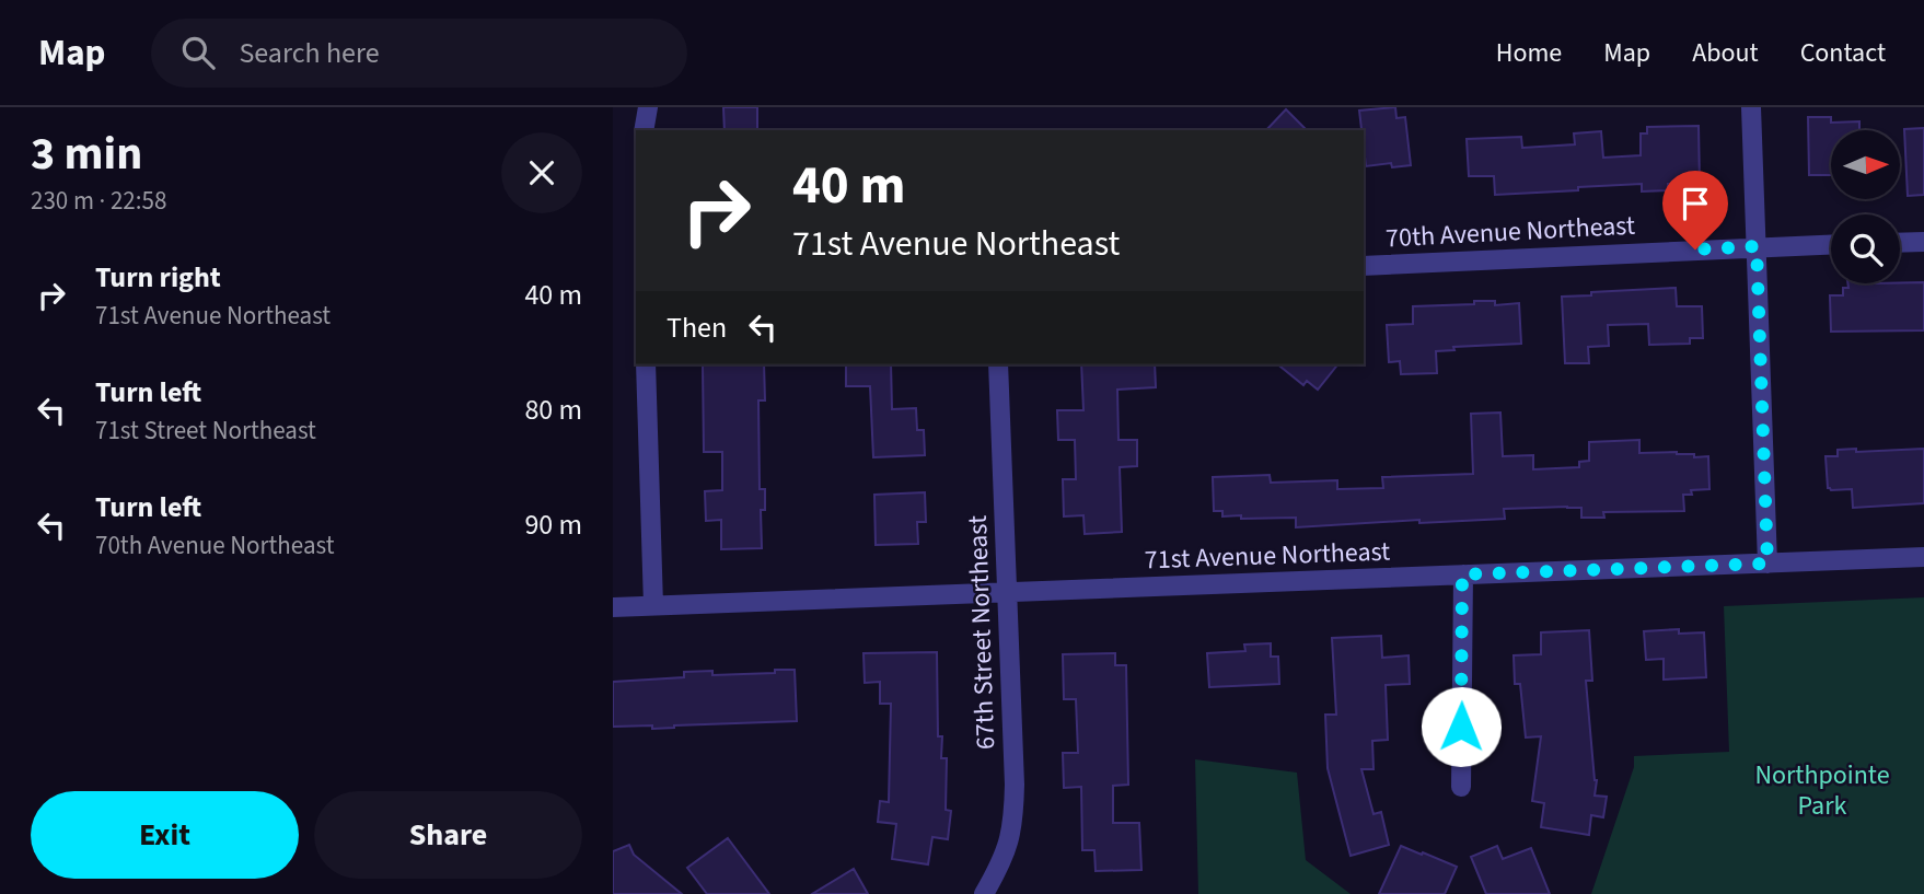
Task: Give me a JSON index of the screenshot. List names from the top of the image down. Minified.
{"streets":{"street":["70th Avenue Northeast","71st Avenue Northeast","67th Street Northeast"]},"crossings":[["71st Avenue Northeast","67th Street Northeast"]],"parks":["Northpointe Park"],"north":"right","page":{"header":"Map","search":"Search here","nav":["Home","Map","About","Contact"],"heading":["3 min","230 m · 22:58"],"turn":["40 m","71st Avenue Northeast"],"list":[{"name":"Turn right","note":"71st Avenue Northeast","value":"40 m"},{"name":"Turn left","note":"71st Street Northeast","value":"80 m"},{"name":"Turn left","note":"70th Avenue Northeast","value":"90 m"}],"then":"Then","buttons":["Exit","Share"]}}
